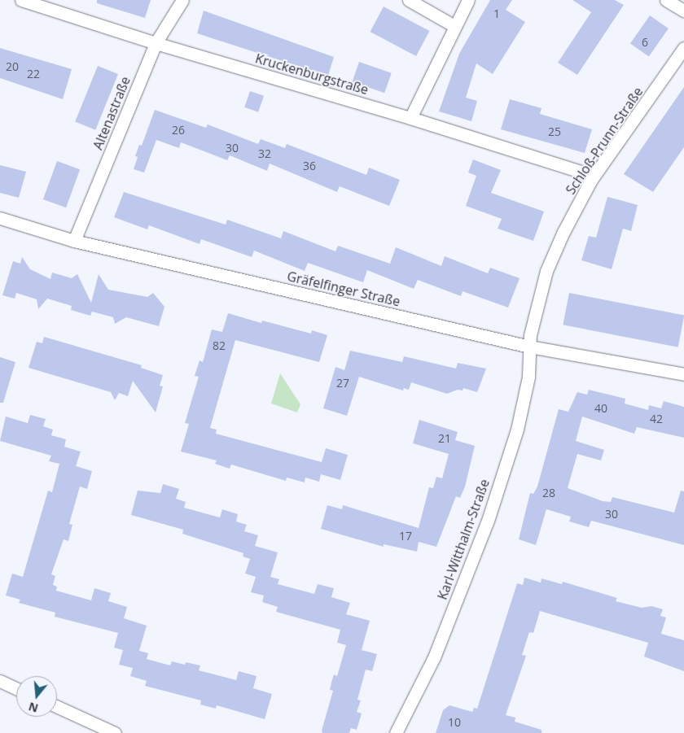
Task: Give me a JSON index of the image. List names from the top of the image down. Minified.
{"streets":{"street":["Kruckenburgstraße","Altenastraße","Schloß-Prunn-Straße","Gräfelfinger Straße","Karl-Witthalm-Straße"]},"crossings":[["Kruckenburgstraße","Altenastraße"],["Kruckenburgstraße","Schloß-Prunn-Straße"],["Altenastraße","Gräfelfinger Straße"],["Schloß-Prunn-Straße","Gräfelfinger Straße"],["Schloß-Prunn-Straße","Karl-Witthalm-Straße"],["Gräfelfinger Straße","Karl-Witthalm-Straße"]],"house_numbers":["1","6","20","22","26","25","30","32","36","82","27","40","42","21","28","30","17","10"],"north":"bottom"}
